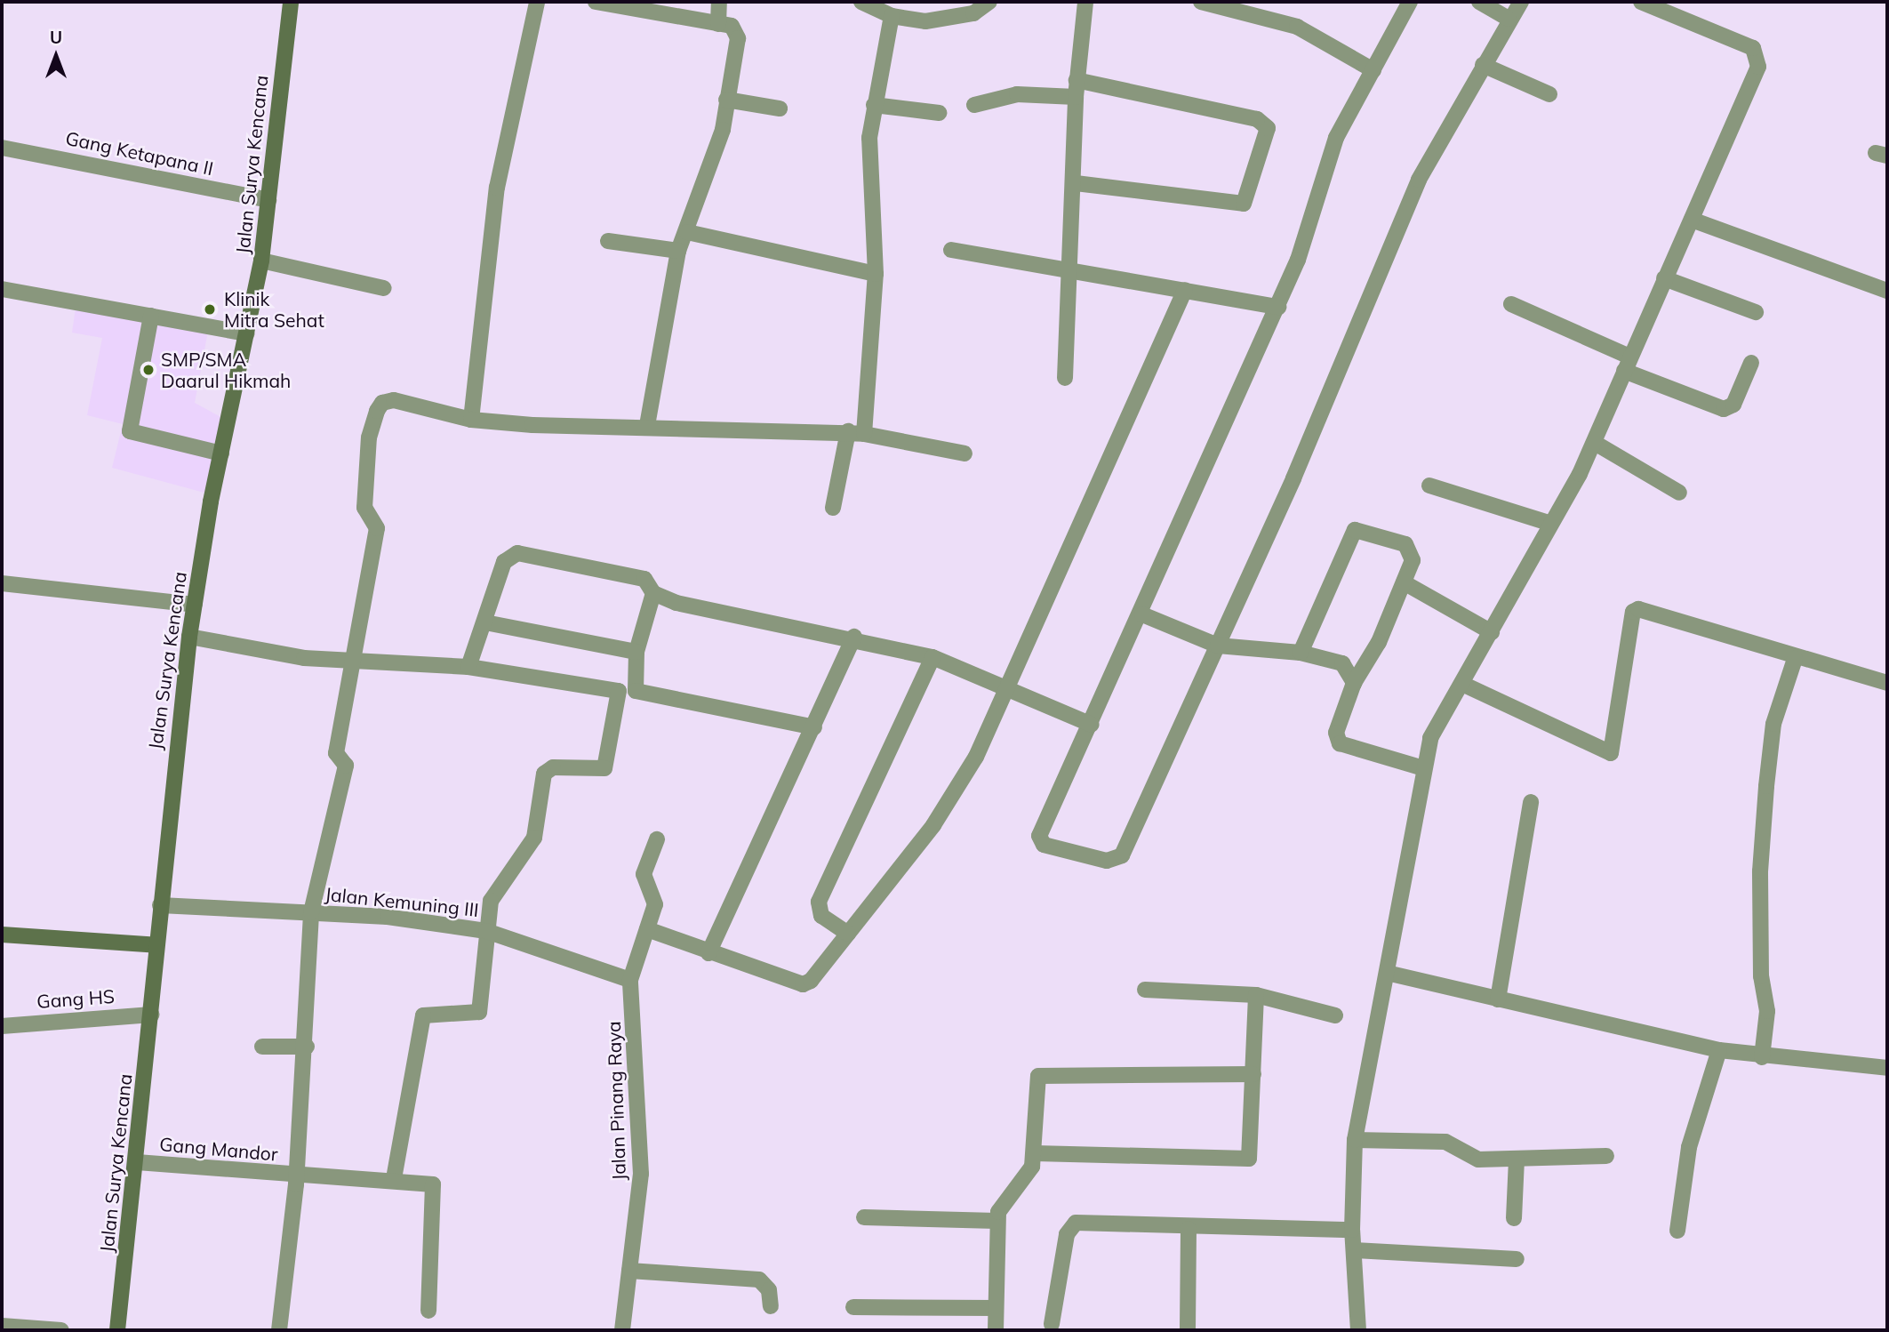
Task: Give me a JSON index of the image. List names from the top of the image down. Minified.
{"streets":{"main road":["Jalan Surya Kencana"],"street":["Gang Ketapana II","Jalan Kemuning III","Gang HS","Jalan Pinang Raya","Gang Mandor"]},"crossings":[["Gang Ketapana II","Jalan Surya Kencana"],["Jalan Surya Kencana","Jalan Kemuning III"],["Jalan Surya Kencana","Gang HS"],["Jalan Surya Kencana","Gang Mandor"],["Jalan Kemuning III","Jalan Pinang Raya"]],"places":["Klinik Mitra Sehat","SMP/SMA Daarul Hikmah"],"north":"top"}
